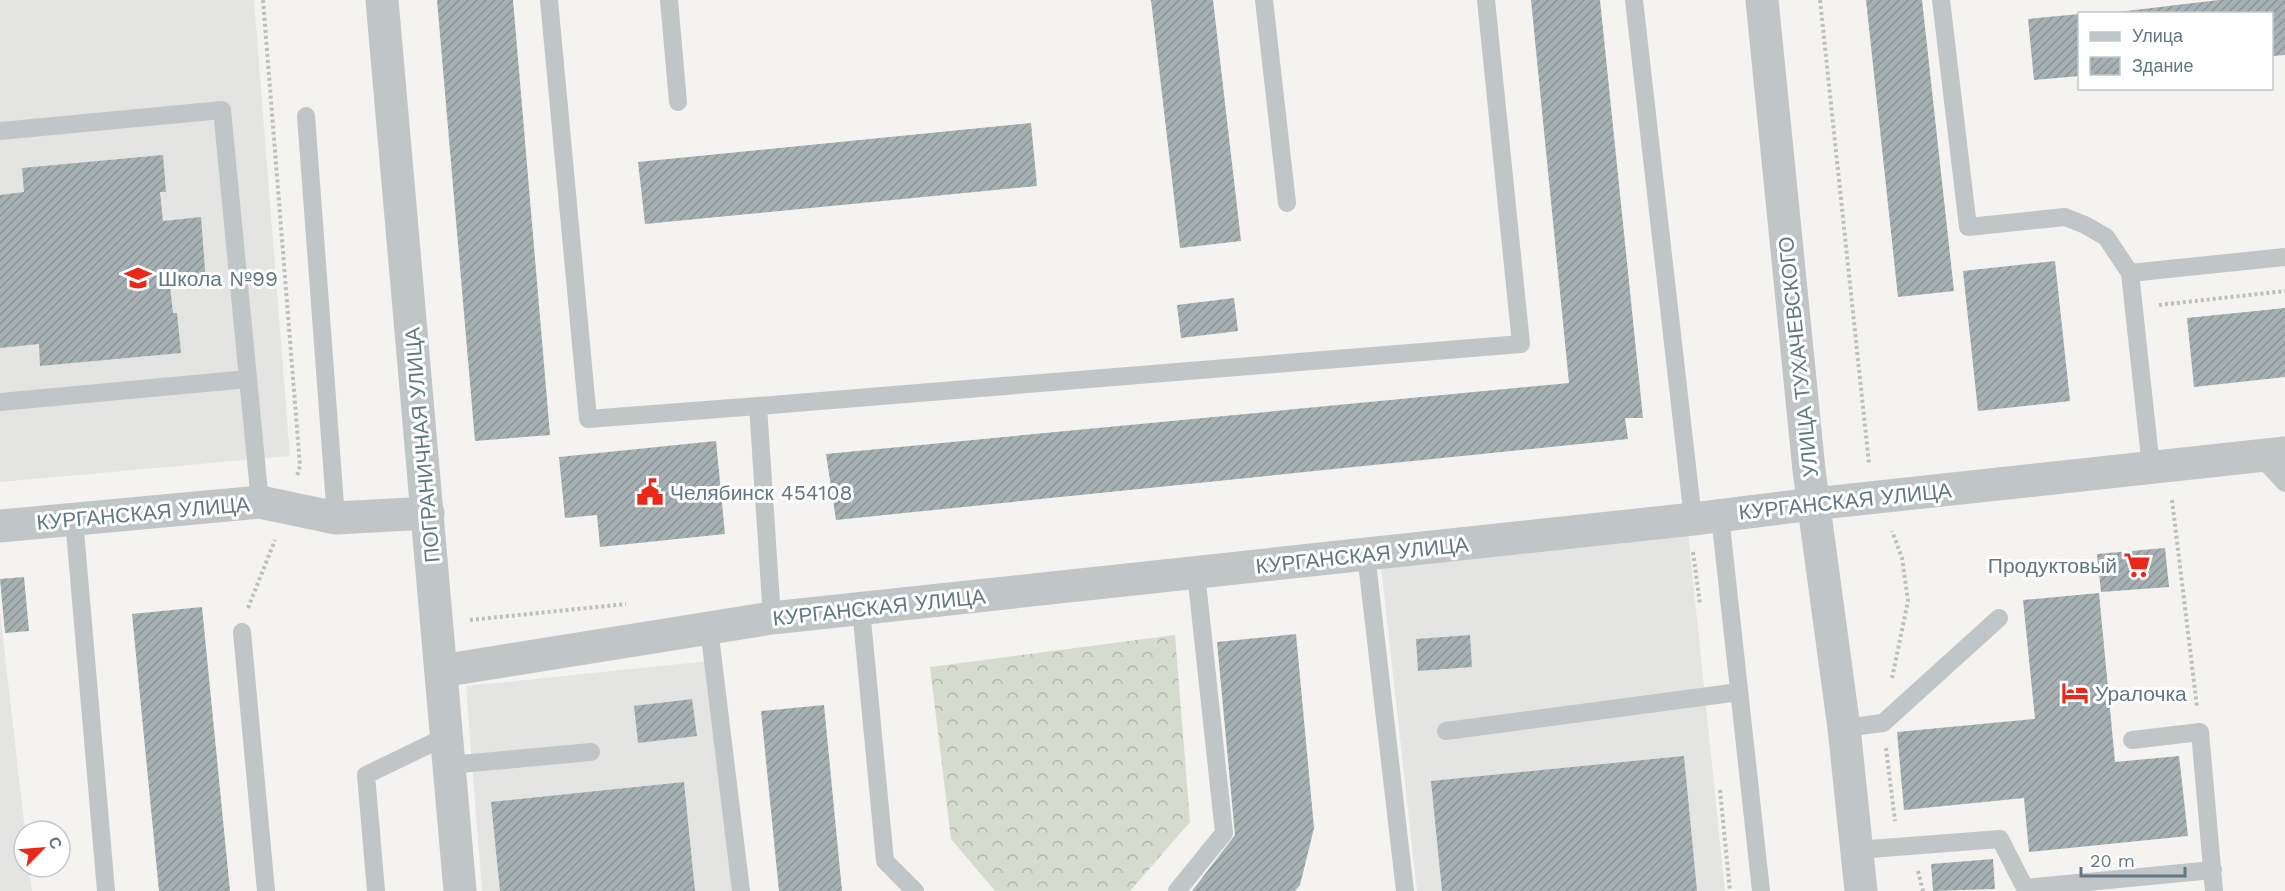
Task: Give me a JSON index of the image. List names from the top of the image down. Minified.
{"streets":{"street":["УЛИЦА ТУХАЧЕВСКОГО","ПОГРАНИЧНАЯ УЛИЦА","КУРГАНСКАЯ УЛИЦА"]},"crossings":[["УЛИЦА ТУХАЧЕВСКОГО","КУРГАНСКАЯ УЛИЦА"],["ПОГРАНИЧНАЯ УЛИЦА","КУРГАНСКАЯ УЛИЦА"]],"places":{"school or university":["Школа №99"],"public building":["Челябинск 454108"],"supermarket":["Продуктовый"],"hotel":["Уралочка"]},"legend":["Улица","Здание"],"scale_bar":"20 m","north":"top right"}
